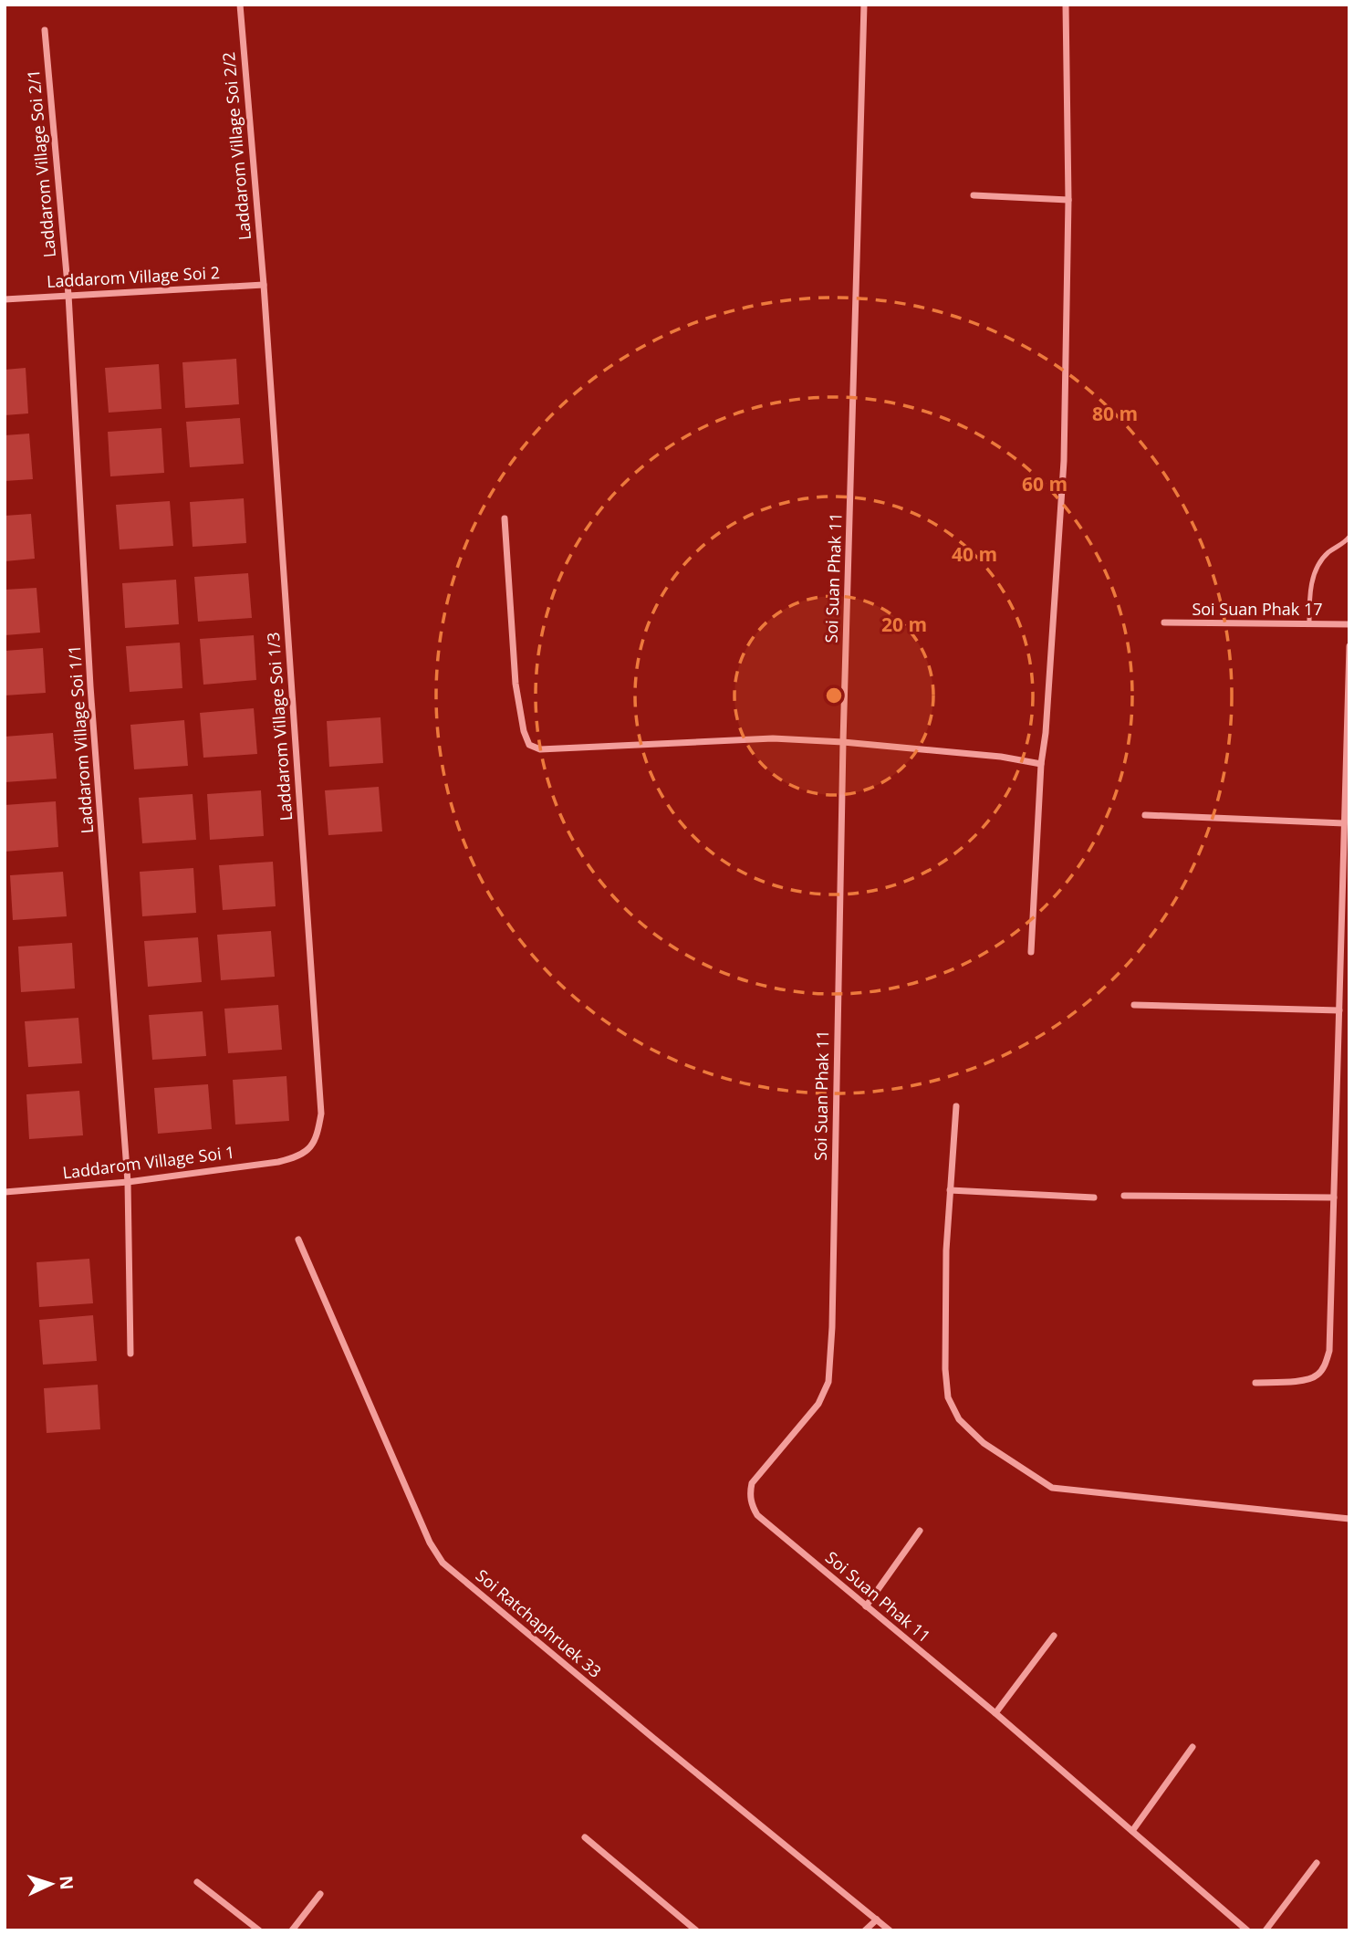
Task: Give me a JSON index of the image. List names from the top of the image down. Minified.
{"streets":{"street":["Laddarom Village Soi 2/2","Laddarom Village Soi 2/1","Laddarom Village Soi 2","Soi Suan Phak 11","Soi Suan Phak 17","Laddarom Village Soi 1/3","Laddarom Village Soi 1/1","Laddarom Village Soi 1","Soi Ratchaphruek 33"]},"crossings":[["Laddarom Village Soi 2/2","Laddarom Village Soi 2"],["Laddarom Village Soi 2/2","Laddarom Village Soi 1/3"],["Laddarom Village Soi 2/1","Laddarom Village Soi 2"],["Laddarom Village Soi 2/1","Laddarom Village Soi 1/1"],["Laddarom Village Soi 2","Laddarom Village Soi 1/3"],["Laddarom Village Soi 2","Laddarom Village Soi 1/1"],["Laddarom Village Soi 1/3","Laddarom Village Soi 1"],["Laddarom Village Soi 1/1","Laddarom Village Soi 1"]],"north":"right","rings":["80 m","60 m","40 m","20 m"]}
